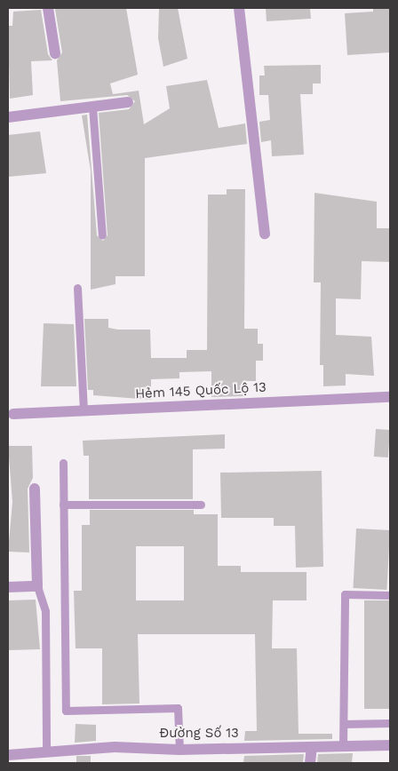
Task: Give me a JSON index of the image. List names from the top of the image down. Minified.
{"streets":{"street":["Hẻm 145 Quốc Lộ 13","Đường Số 13"]}}
